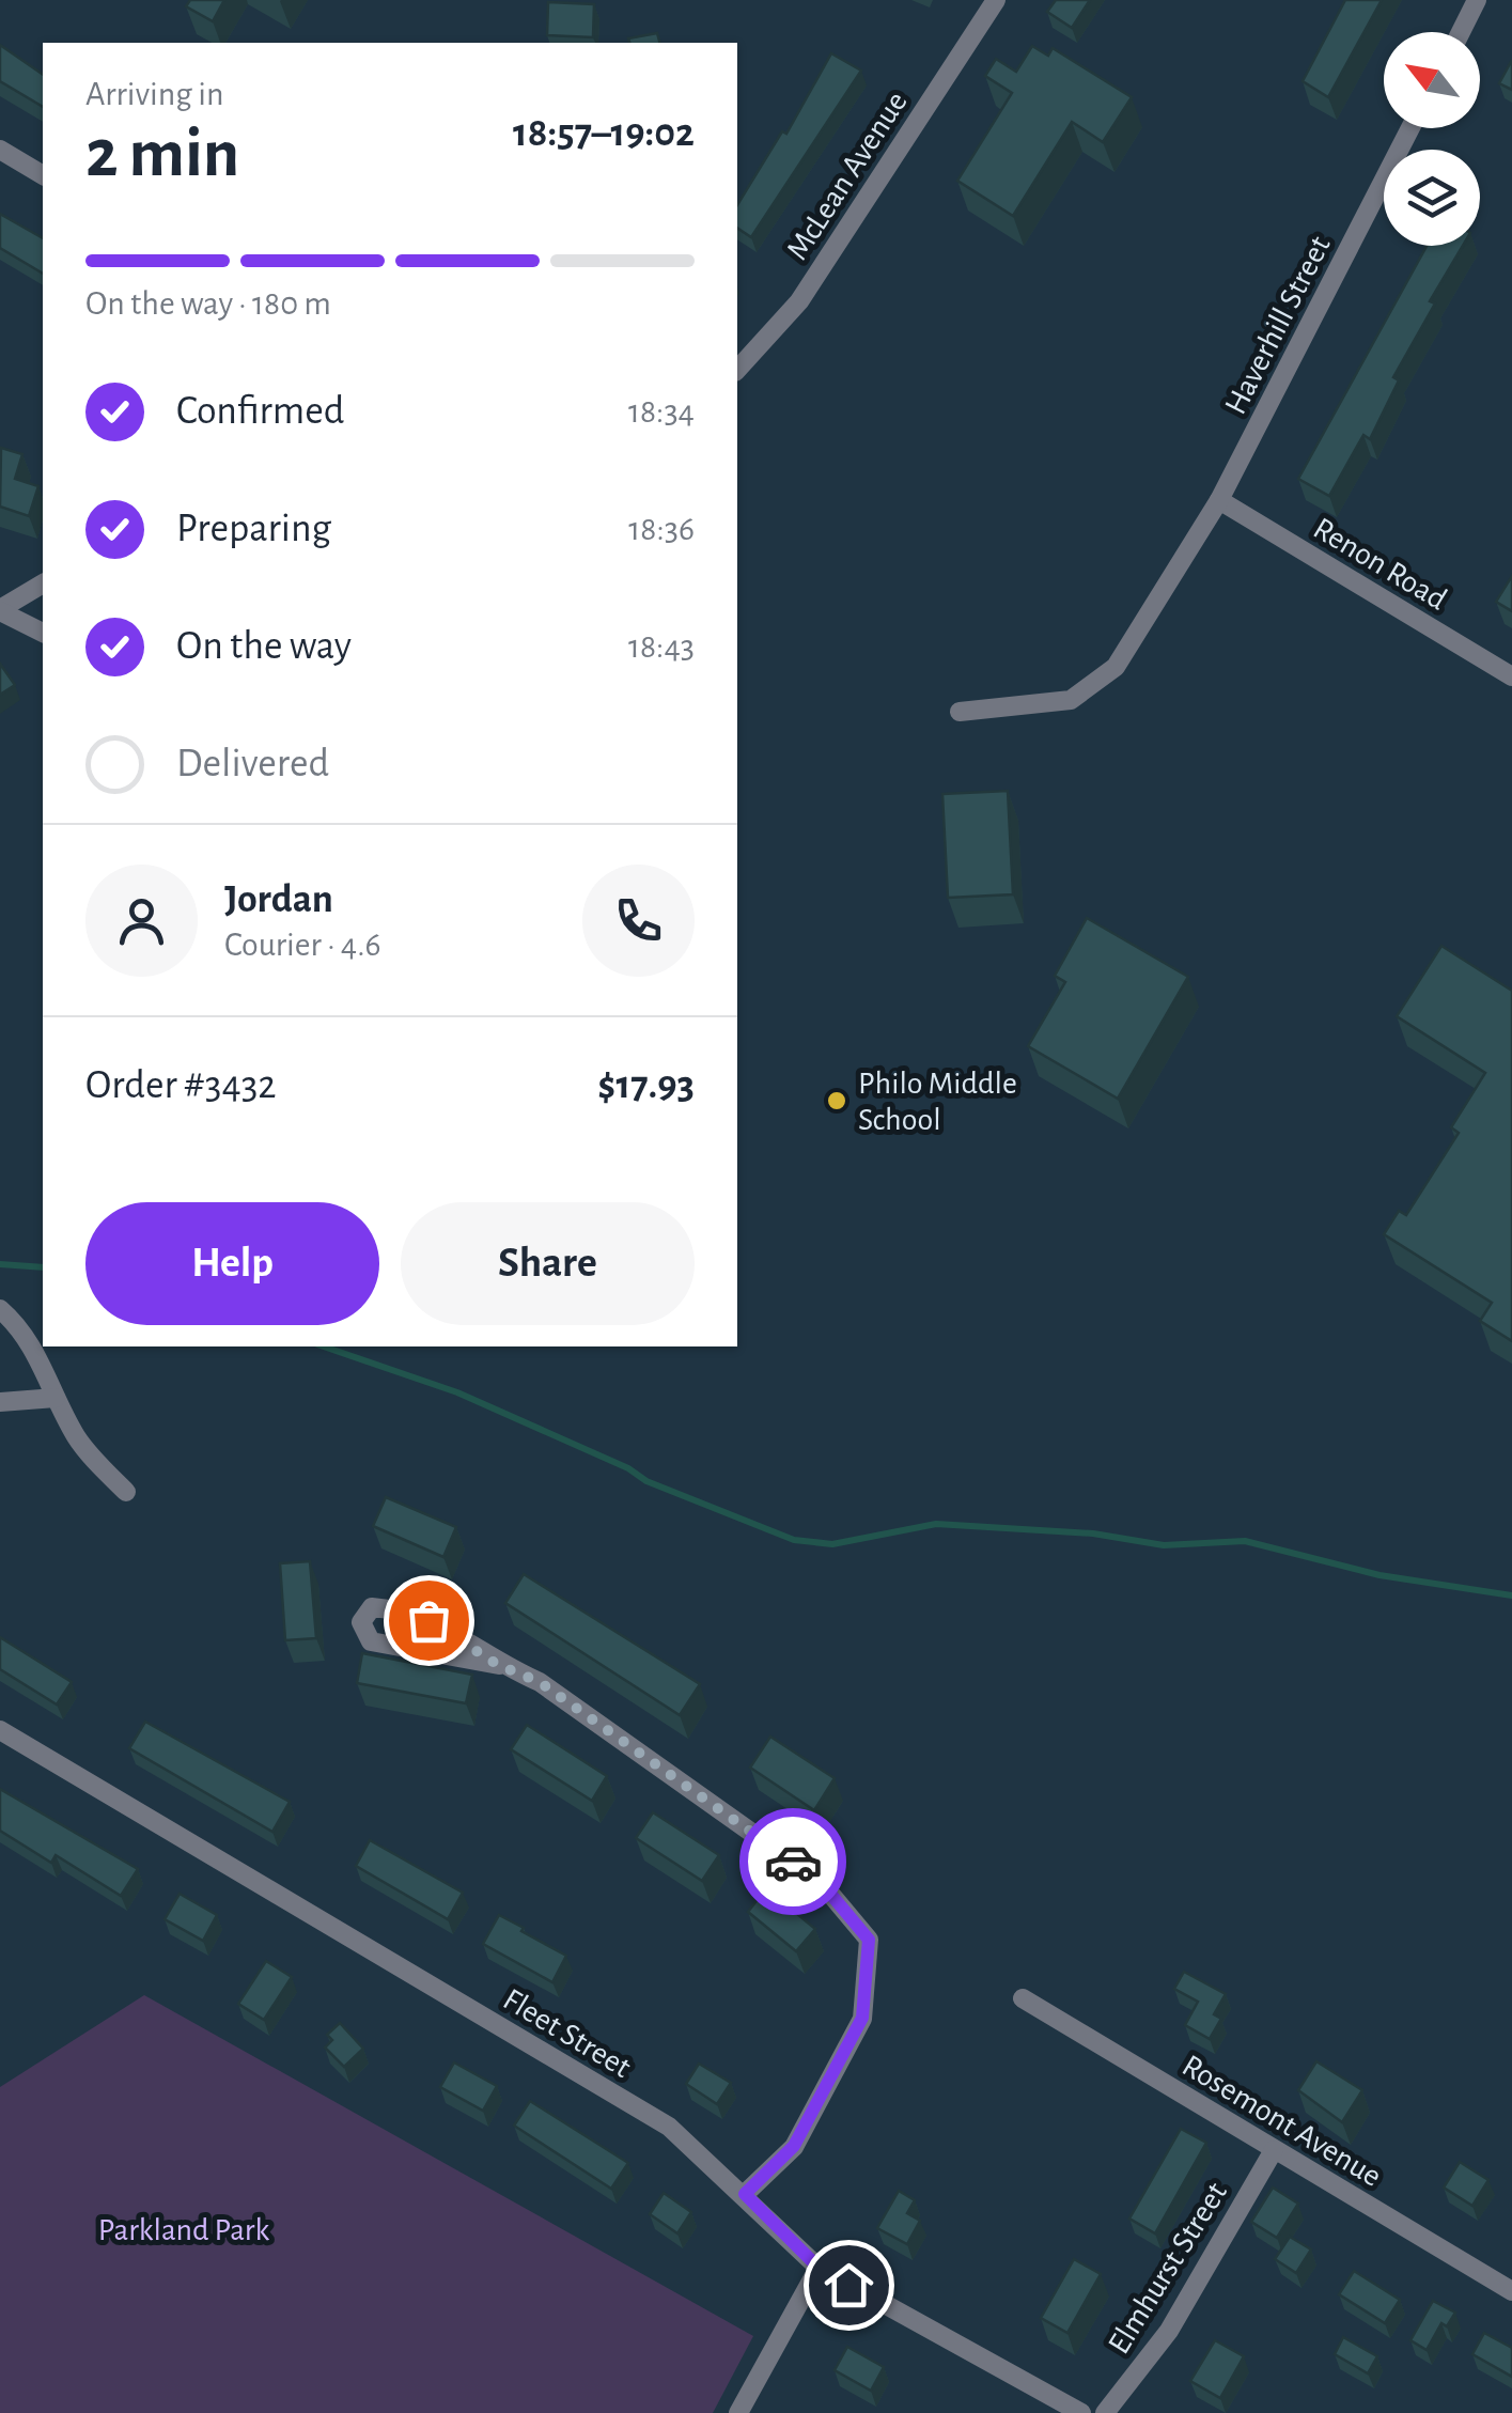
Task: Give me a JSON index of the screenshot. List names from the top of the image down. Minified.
{"streets":{"street":["McLean Avenue","Haverhill Street","Renon Road","Fleet Street","Rosemont Avenue","Elmhurst Street"]},"crossings":[["Haverhill Street","Renon Road"],["Rosemont Avenue","Elmhurst Street"]],"parks":["Parkland Park"],"places":["Philo Middle School"],"north":"top left","page":{"heading":["2 min","Arriving in","18:57–19:02"],"panel":["Jordan","Courier · 4.6","Order #3432","$17.93"],"bar":"On the way · 180 m","list":[["Confirmed","18:34"],["Preparing","18:36"],["On the way","18:43"],"Delivered"],"buttons":["Help","Share"]}}
